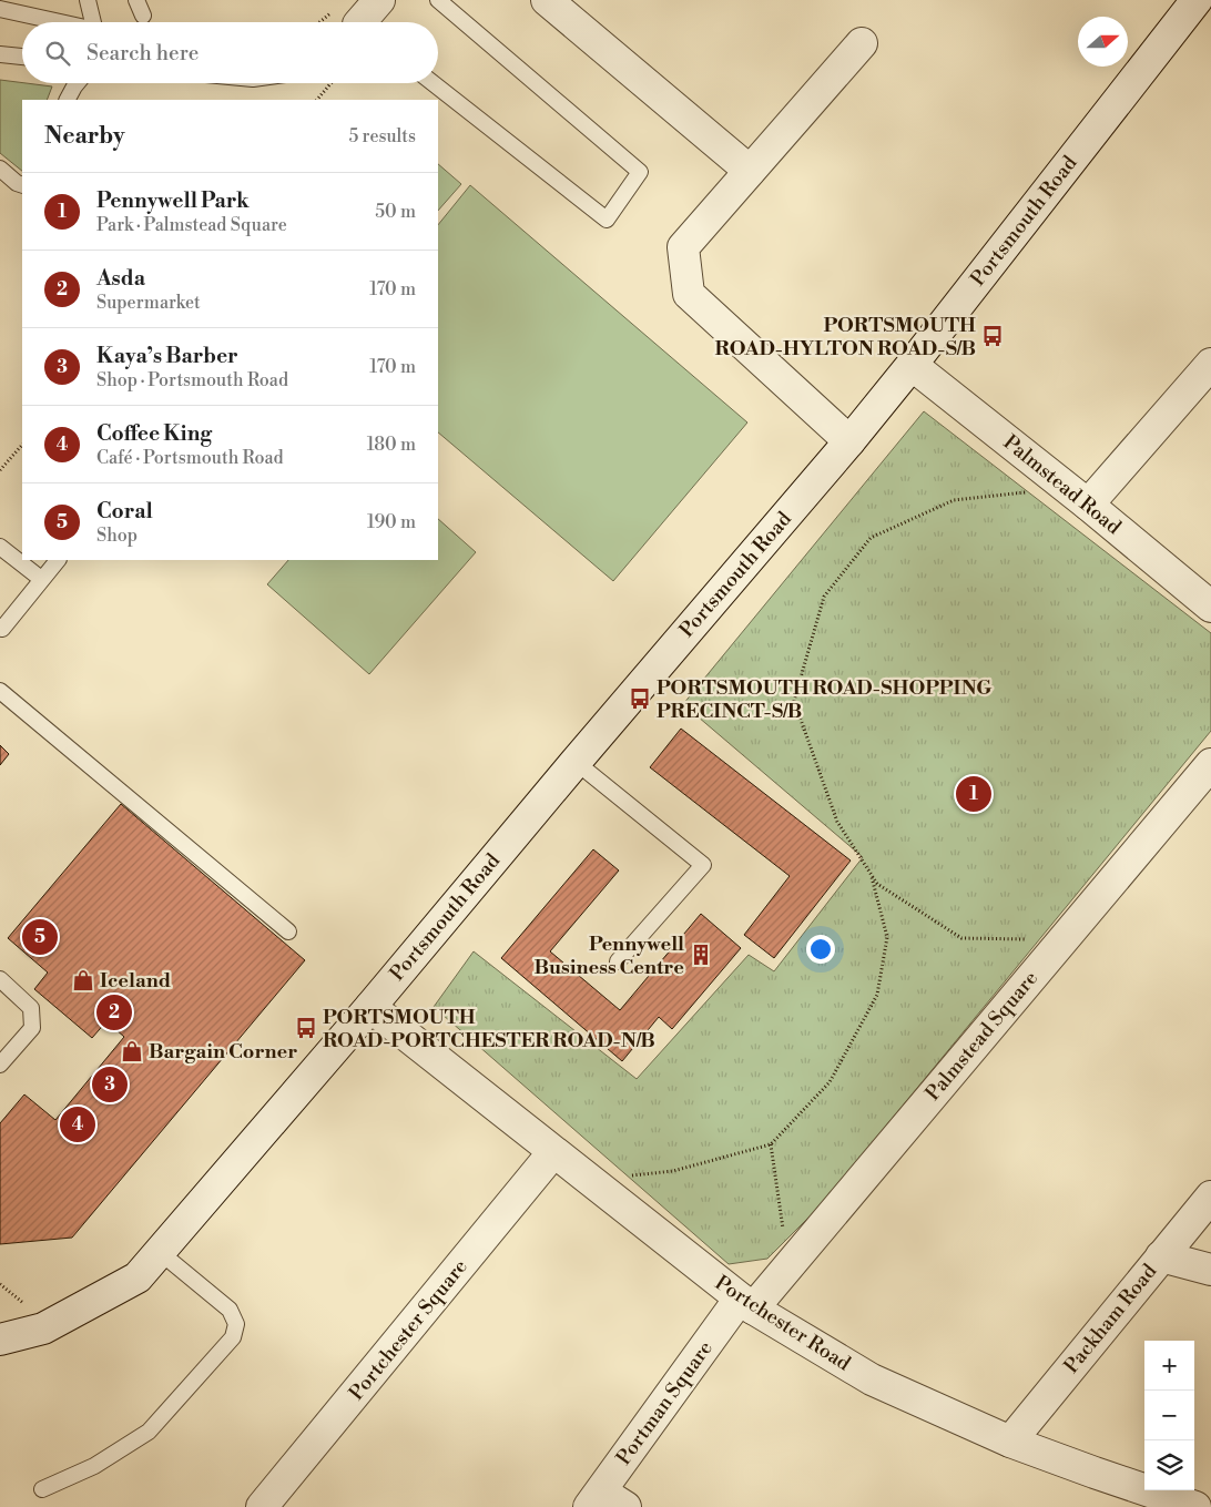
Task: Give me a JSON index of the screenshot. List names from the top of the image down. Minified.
{"streets":{"street":["Portsmouth Road","Palmstead Road","Palmstead Square","Packham Road","Portchester Road","Portchester Square","Portman Square"]},"crossings":[["Portsmouth Road","Palmstead Road"],["Portsmouth Road","Portchester Road"],["Palmstead Square","Portchester Road"],["Palmstead Square","Portman Square"],["Packham Road","Portchester Road"],["Portchester Road","Portchester Square"],["Portchester Road","Portman Square"]],"places":{"bus stop":["PORTSMOUTH ROAD-HYLTON ROAD-S/B","PORTSMOUTH ROAD-SHOPPING PRECINCT-S/B","PORTSMOUTH ROAD-PORTCHESTER ROAD-N/B"],"building":["Pennywell Business Centre"],"shop":["Iceland","Bargain Corner"]},"north":"right","page":{"search":"Search here","heading":["Nearby","5 results"],"list":[{"mark":"1","name":"Pennywell Park","note":"Park · Palmstead Square","value":"50 m"},{"mark":"2","name":"Asda","note":"Supermarket","value":"170 m"},{"mark":"3","name":"Kaya’s Barber","note":"Shop · Portsmouth Road","value":"170 m"},{"mark":"4","name":"Coffee King","note":"Café · Portsmouth Road","value":"180 m"},{"mark":"5","name":"Coral","note":"Shop","value":"190 m"}],"pins":["1","5","2","3","4"],"map_buttons":["+","−"]}}
